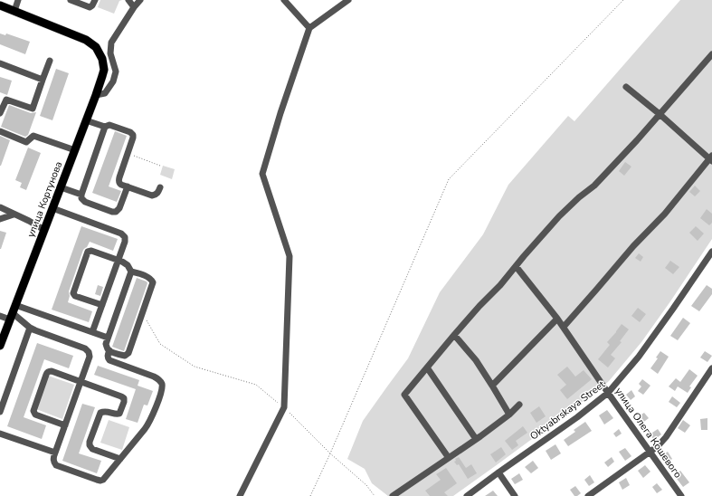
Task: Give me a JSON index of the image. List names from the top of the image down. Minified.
{"streets":{"main road":["улица Кортунова"],"street":["Oktyabrskaya Street","улица Олега Кошевого"]},"crossings":[["Oktyabrskaya Street","улица Олега Кошевого"]]}
